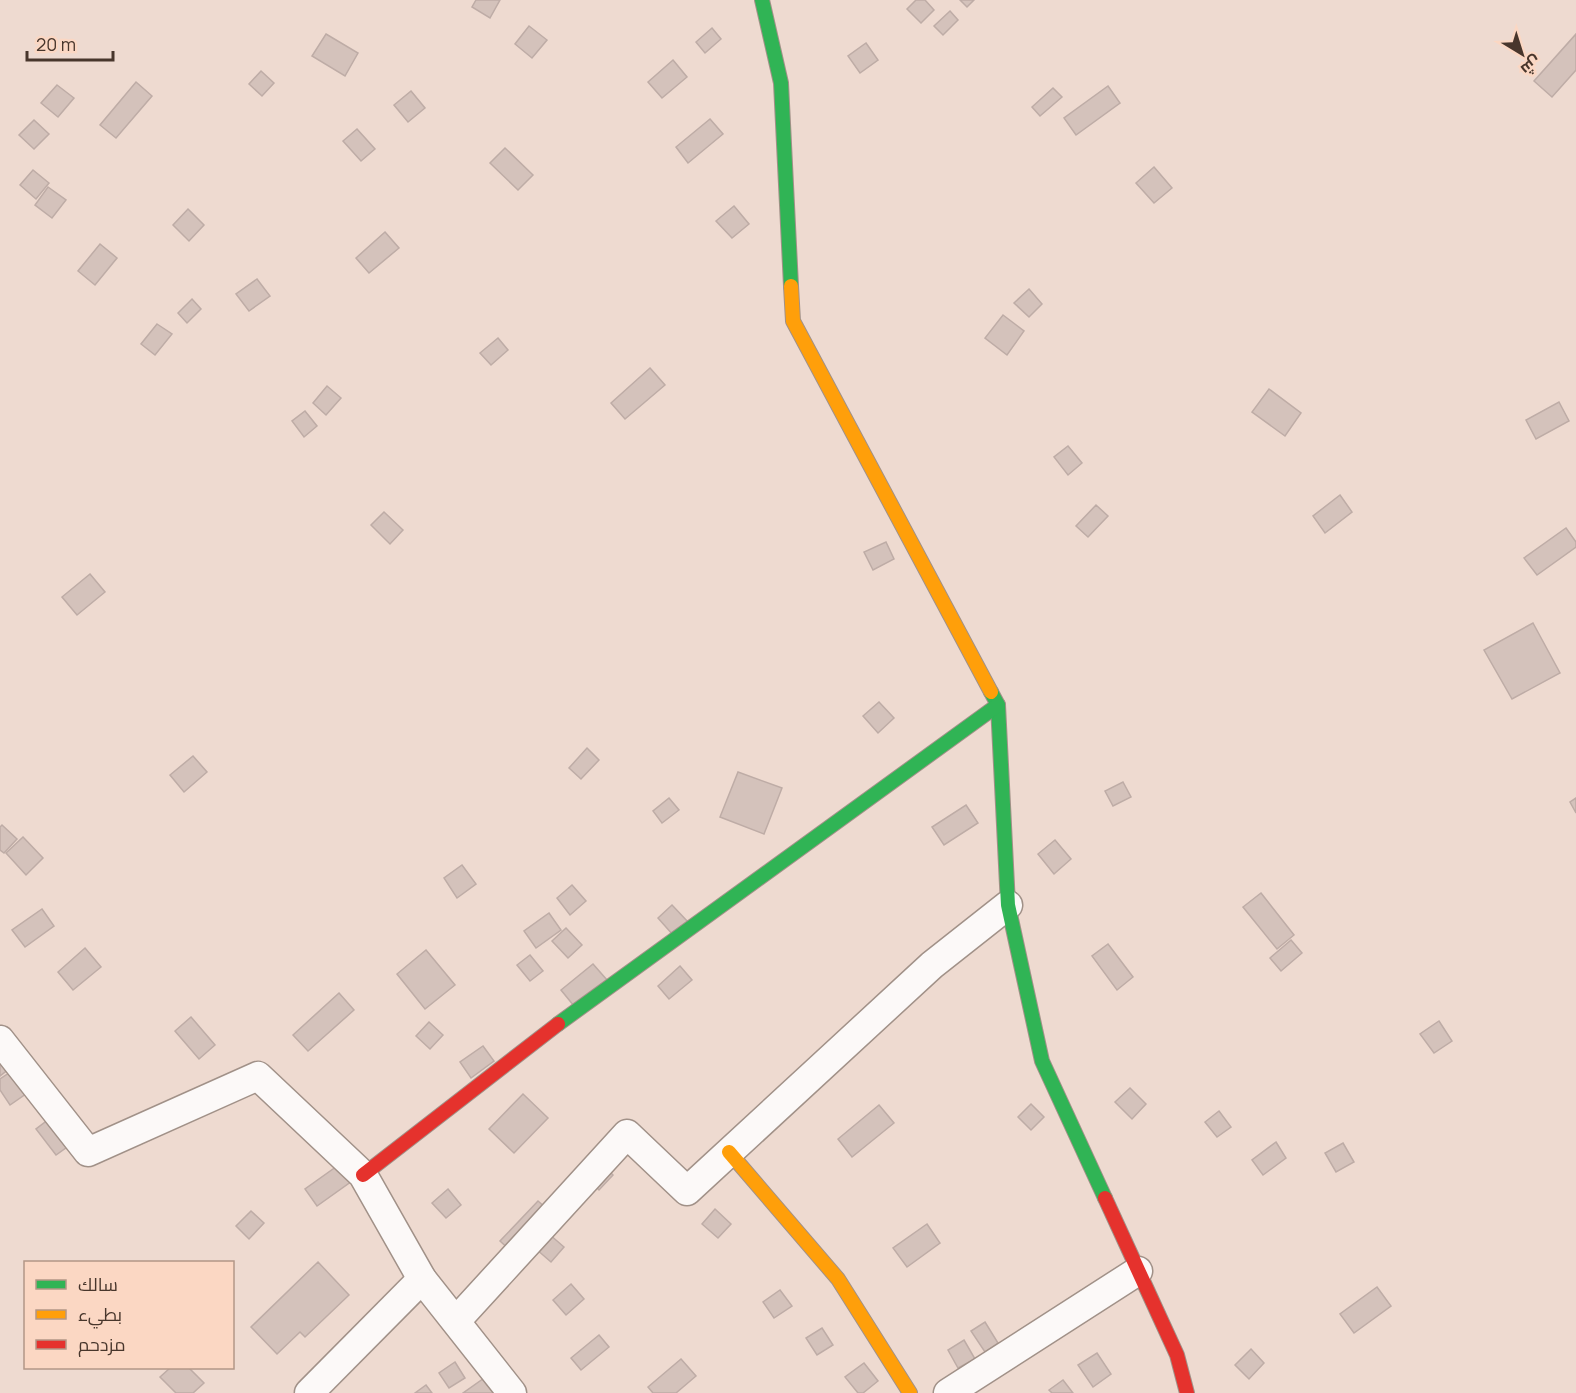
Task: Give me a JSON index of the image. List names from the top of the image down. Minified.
{"legend":["سالك","بطيء","مزدحم"],"scale_bar":"20 m","north":"bottom right"}
